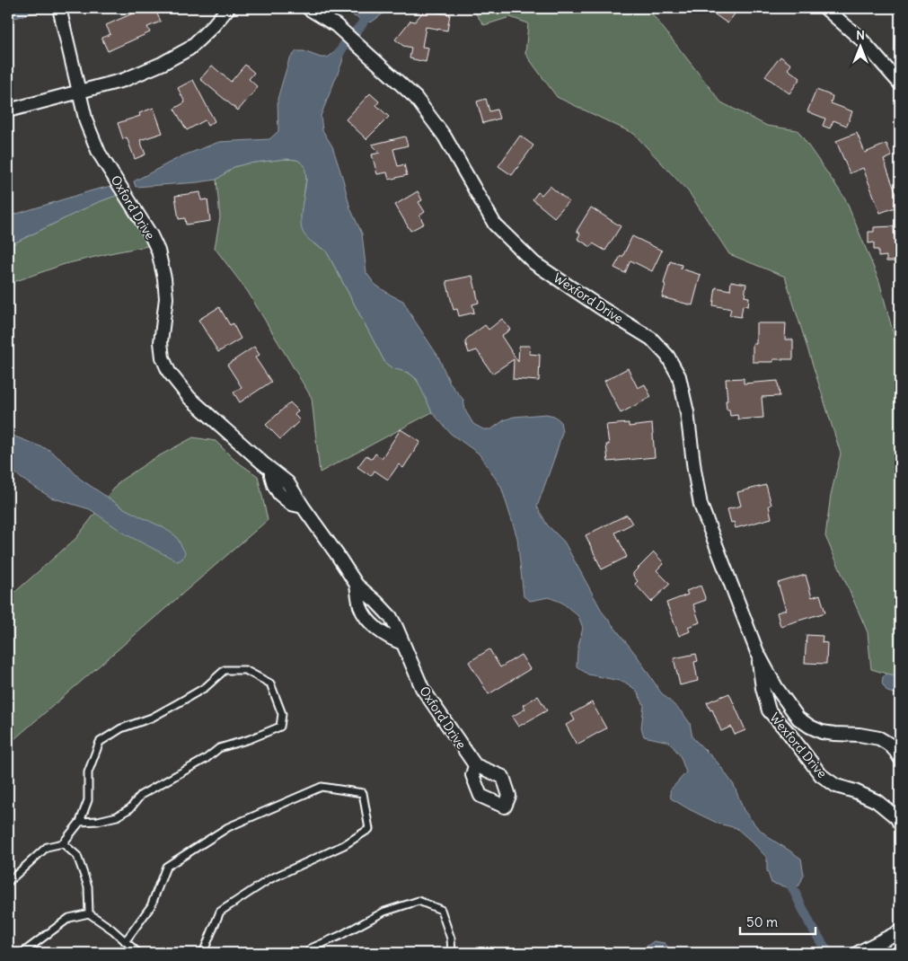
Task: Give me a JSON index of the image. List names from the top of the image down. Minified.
{"streets":{"street":["Oxford Drive","Wexford Drive"]},"scale_bar":"50 m","north":"top"}
